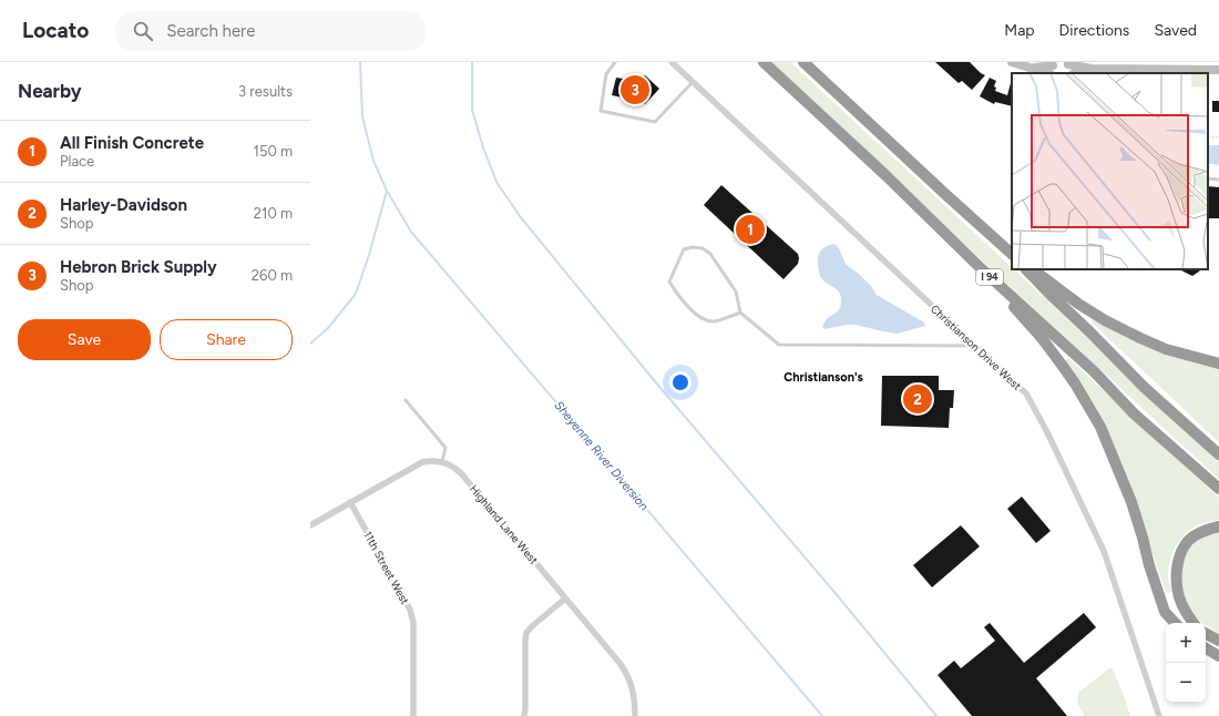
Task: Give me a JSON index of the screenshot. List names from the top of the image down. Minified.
{"streets":{"highway":["I 94"],"street":["Christianson Drive West","Highland Lane West","11th Street West"]},"districts":["Christianson's"],"water":["Sheyenne River Diversion"],"page":{"header":"Locato","search":"Search here","nav":["Map","Directions","Saved"],"heading":["Nearby","3 results"],"pins":["3","1","2"],"list":[{"mark":"1","name":"All Finish Concrete","note":"Place","value":"150 m"},{"mark":"2","name":"Harley-Davidson","note":"Shop","value":"210 m"},{"mark":"3","name":"Hebron Brick Supply","note":"Shop","value":"260 m"}],"buttons":["Save","Share"],"map_buttons":["+","−"]}}
